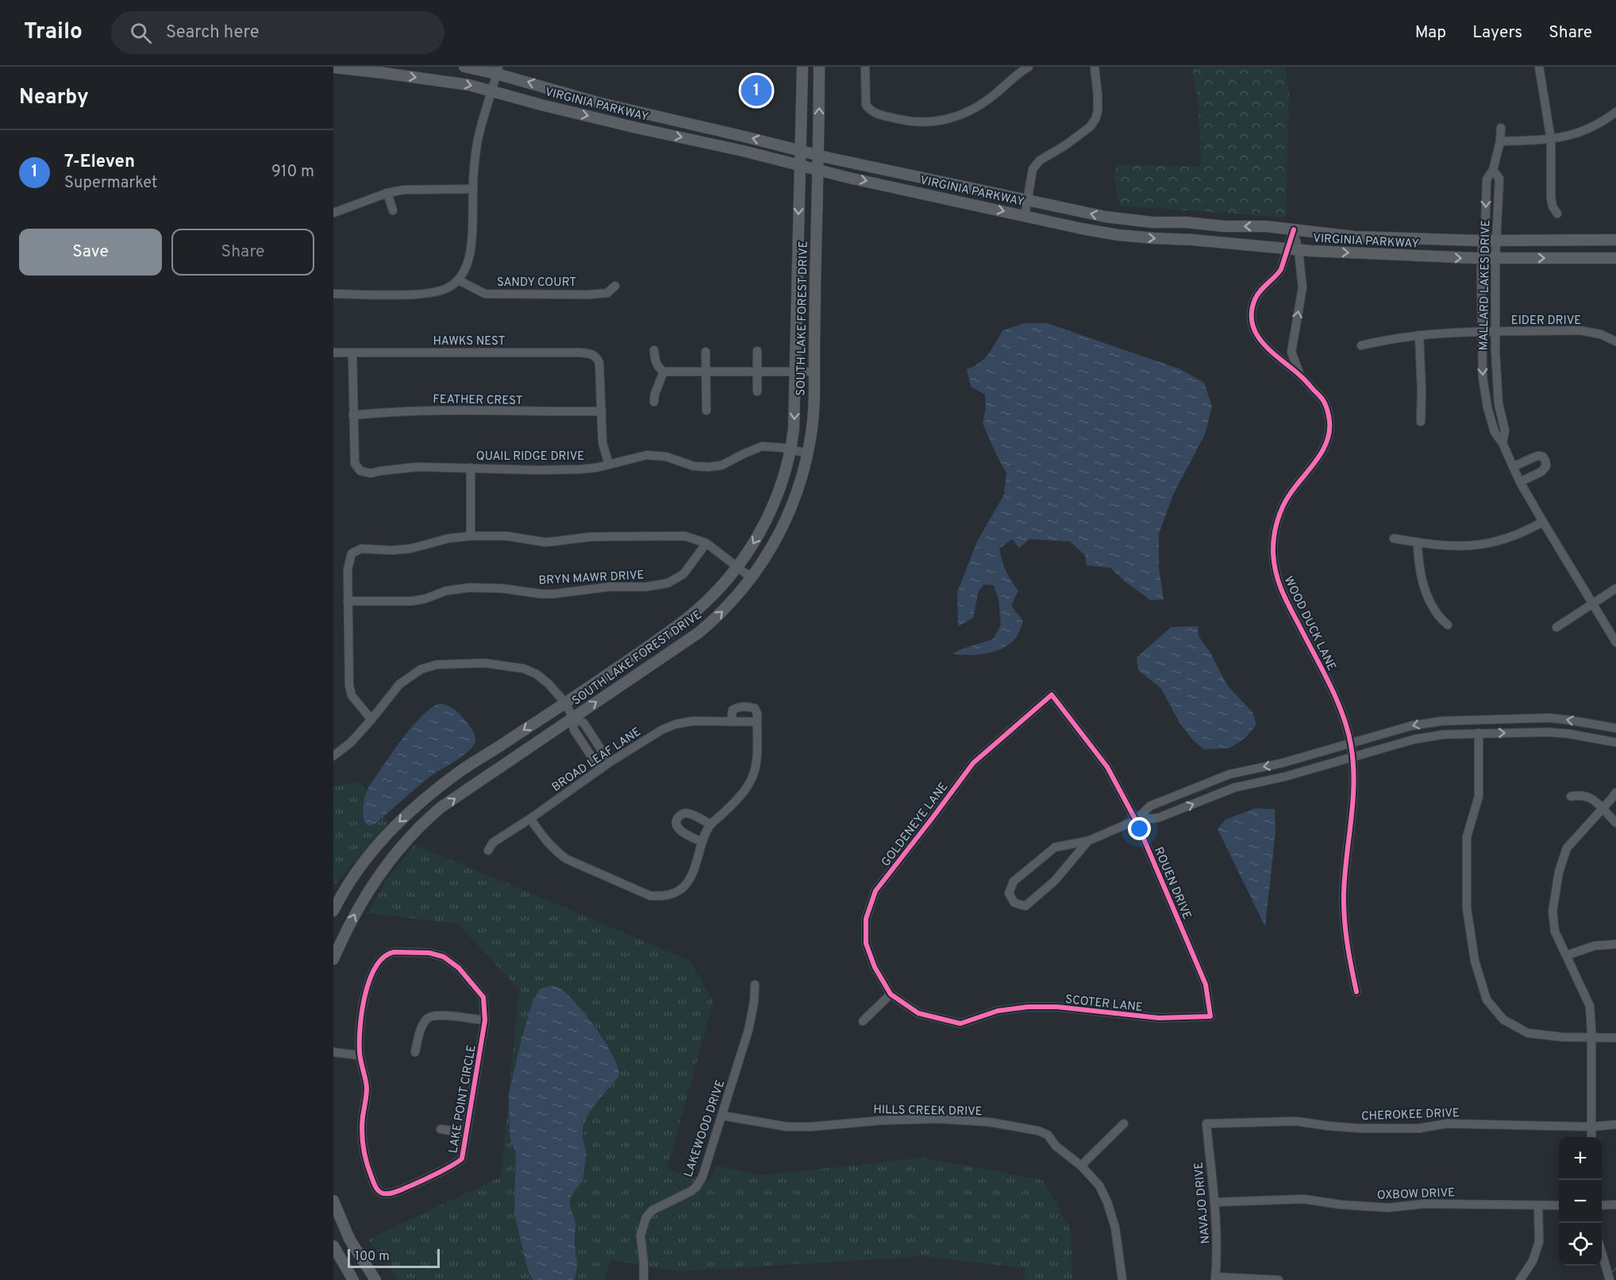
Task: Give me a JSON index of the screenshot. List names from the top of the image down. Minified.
{"streets":{"main road":["VIRGINIA PARKWAY","SOUTH LAKE FOREST DRIVE"],"street":["SANDY COURT","MALLARD LAKES DRIVE","EIDER DRIVE","HAWKS NEST","FEATHER CREST","QUAIL RIDGE DRIVE","BRYN MAWR DRIVE","WOOD DUCK LANE","BROAD LEAF LANE","GOLDENEYE LANE","ROUEN DRIVE","SCOTER LANE","LAKE POINT CIRCLE","HILLS CREEK DRIVE","CHEROKEE DRIVE","LAKEWOOD DRIVE","OXBOW DRIVE","NAVAJO DRIVE"]},"crossings":[["VIRGINIA PARKWAY","MALLARD LAKES DRIVE"],["VIRGINIA PARKWAY","SOUTH LAKE FOREST DRIVE"],["VIRGINIA PARKWAY","WOOD DUCK LANE"],["MALLARD LAKES DRIVE","EIDER DRIVE"],["SOUTH LAKE FOREST DRIVE","QUAIL RIDGE DRIVE"],["HAWKS NEST","FEATHER CREST"],["FEATHER CREST","QUAIL RIDGE DRIVE"],["GOLDENEYE LANE","ROUEN DRIVE"],["GOLDENEYE LANE","SCOTER LANE"],["ROUEN DRIVE","SCOTER LANE"],["HILLS CREEK DRIVE","LAKEWOOD DRIVE"],["CHEROKEE DRIVE","NAVAJO DRIVE"],["OXBOW DRIVE","NAVAJO DRIVE"]],"scale_bar":"100 m","page":{"header":"Trailo","search":"Search here","nav":["Map","Layers","Share"],"heading":"Nearby","pins":"1","list":[{"mark":"1","name":"7-Eleven","note":"Supermarket","value":"910 m"}],"buttons":["Save","Share"],"map_buttons":["+","−"],"scale":"100 m"}}
